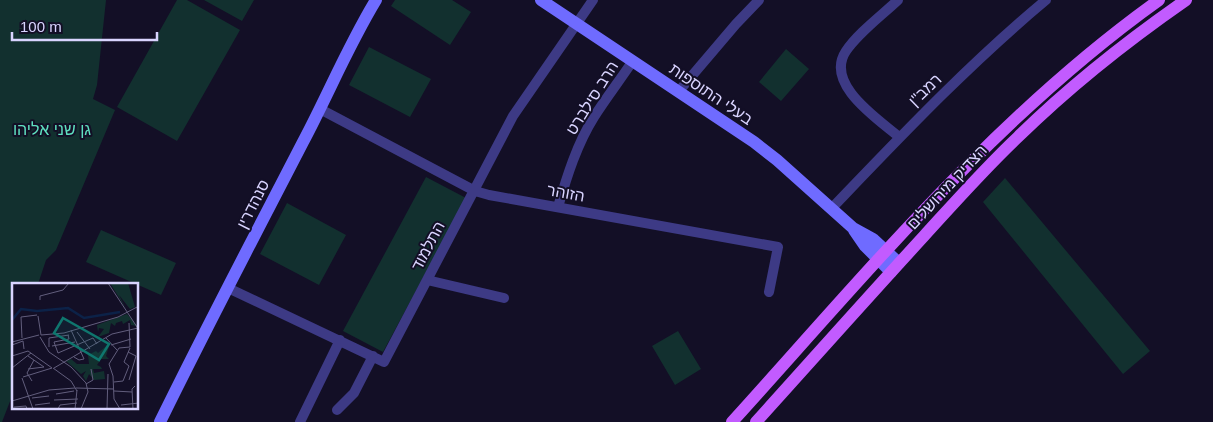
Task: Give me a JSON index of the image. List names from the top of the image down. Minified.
{"streets":{"main road":["הצדיק מירושלים"],"street":["רמב\"ן","בעלי התוספות","הרב סילברט","הזוהר","סנהדרין","התלמוד"]},"crossings":[["רמב\"ן","בעלי התוספות"],["בעלי התוספות","הרב סילברט"],["בעלי התוספות","הצדיק מירושלים"],["בעלי התוספות","התלמוד"],["הרב סילברט","הזוהר"],["הזוהר","סנהדרין"],["הזוהר","התלמוד"]],"parks":["גן שני אליהו"],"scale_bar":"100 m"}
